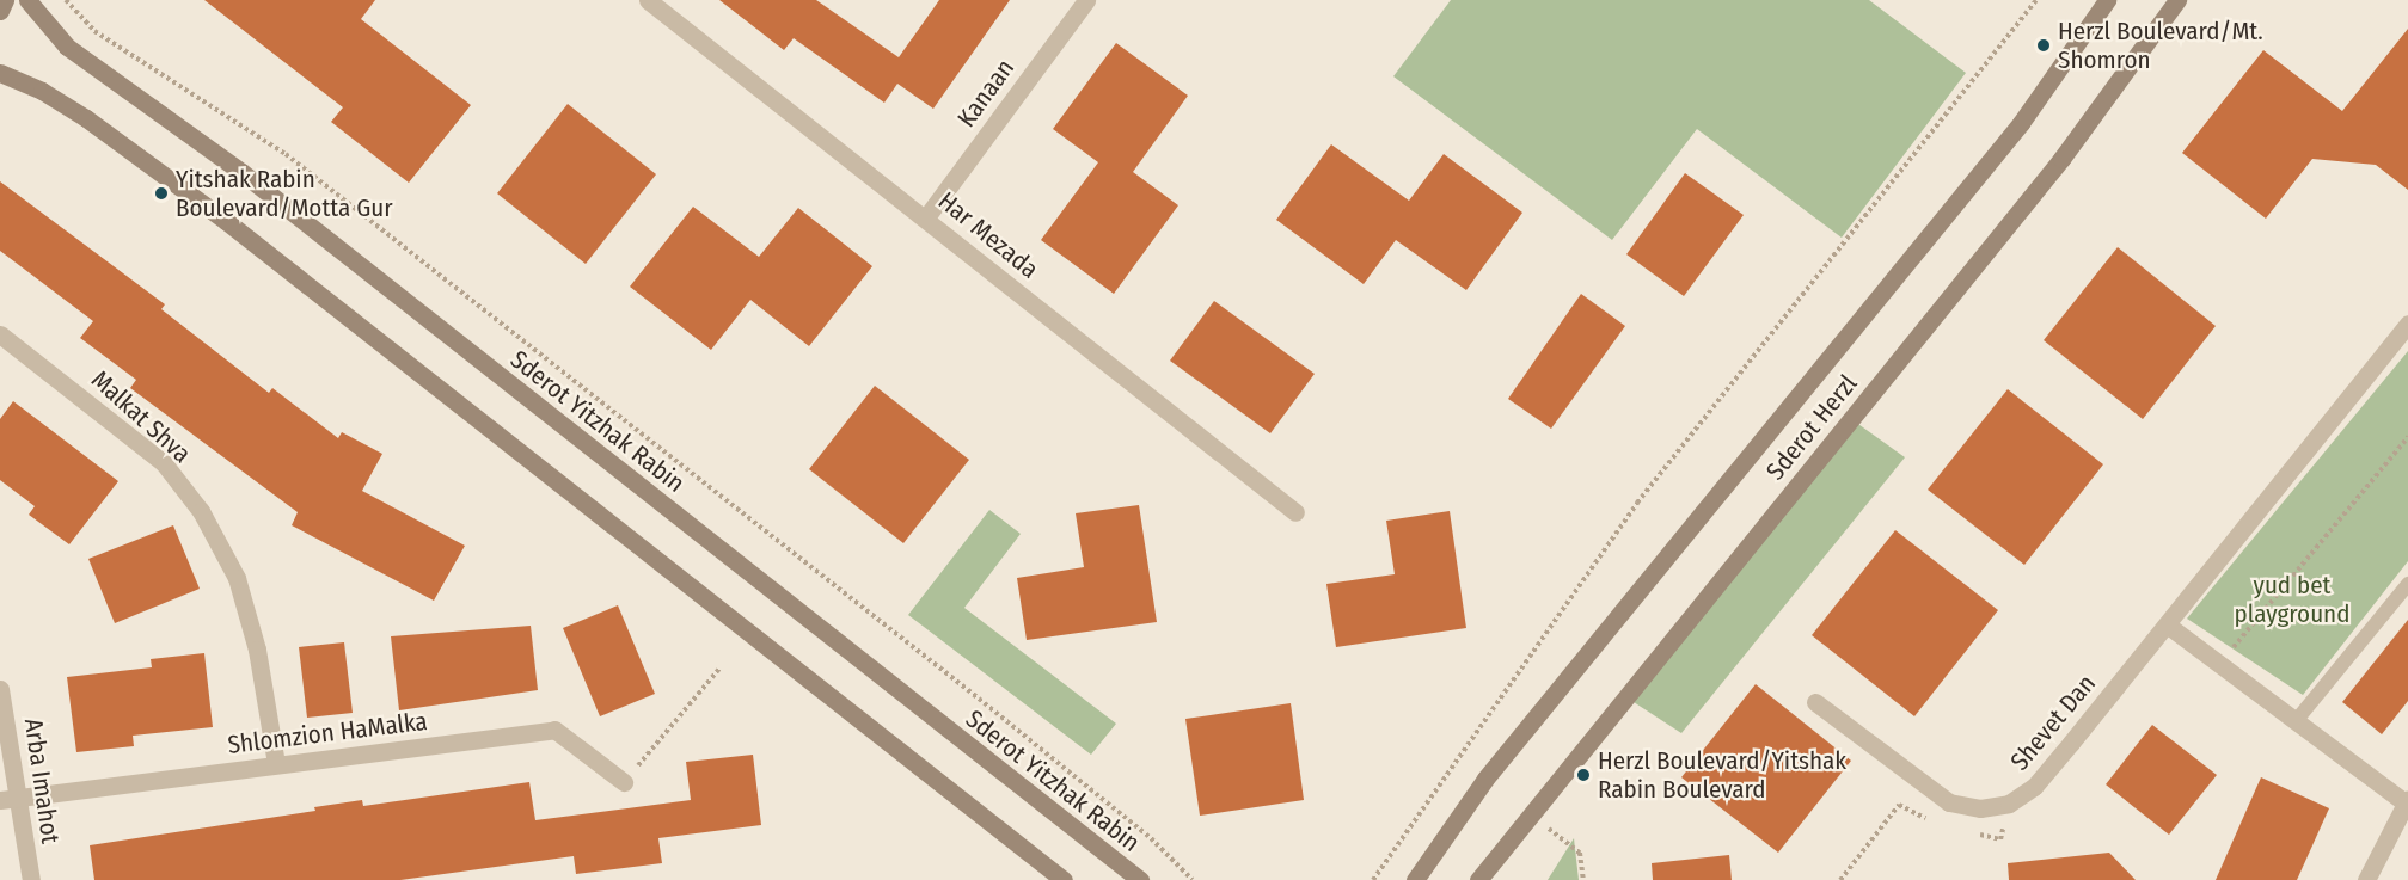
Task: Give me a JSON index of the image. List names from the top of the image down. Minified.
{"streets":{"main road":["Sderot Yitzhak Rabin","Sderot Herzl"],"street":["Kanaan","Har Mezada","Malkat Shva","Shevet Dan","Shlomzion HaMalka","Arba Imahot"]},"crossings":[["Kanaan","Har Mezada"],["Malkat Shva","Shlomzion HaMalka"],["Shlomzion HaMalka","Arba Imahot"]],"parks":["yud bet playground"],"places":["Herzl Boulevard/Mt. Shomron","Yitshak Rabin Boulevard/Motta Gur","Herzl Boulevard/Yitshak Rabin Boulevard"]}
